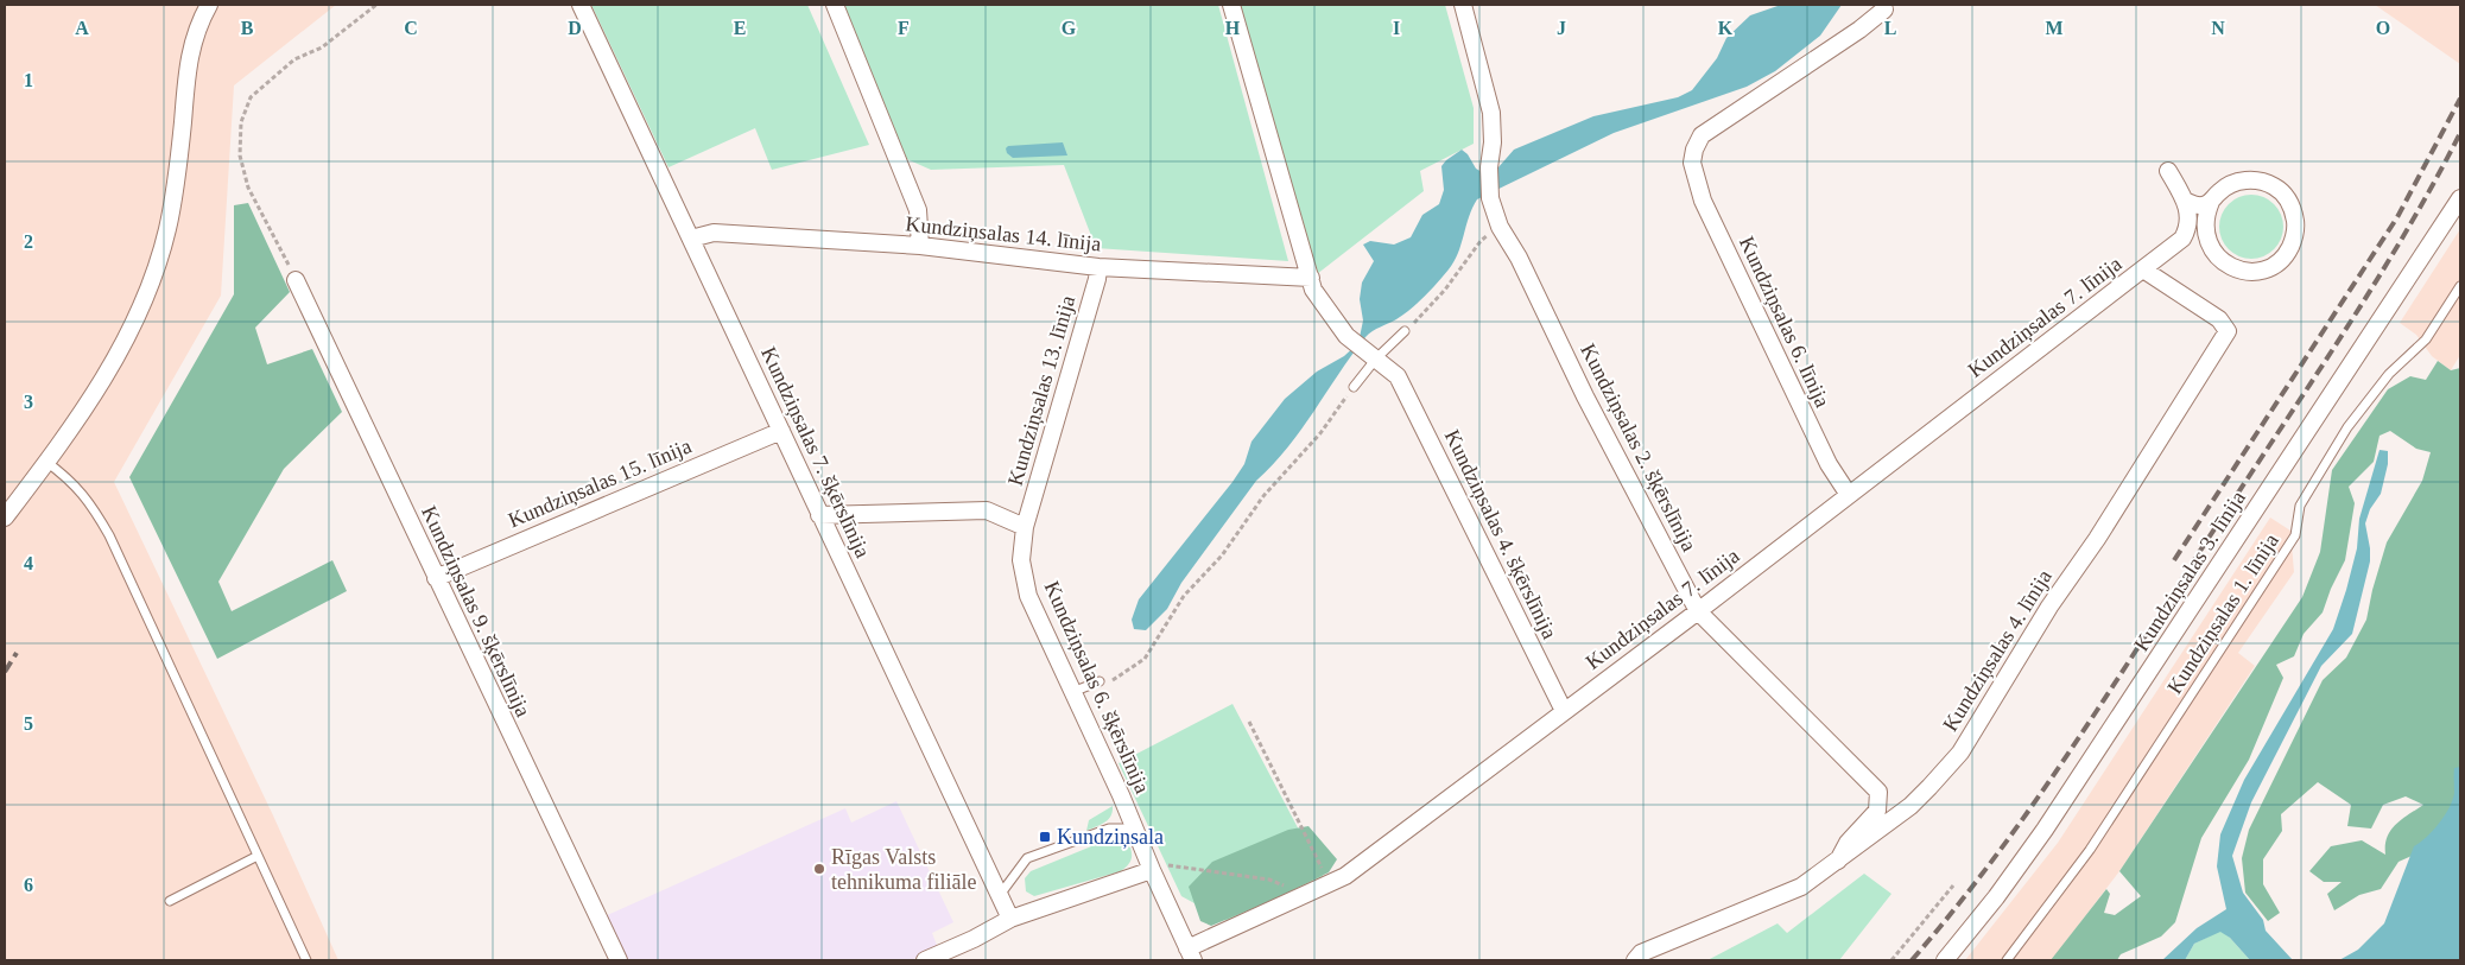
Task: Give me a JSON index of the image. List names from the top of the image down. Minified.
{"streets":{"street":["Kundziņsalas 14. līnija","Kundziņsalas 7. līnija","Kundziņsalas 6. līnija","Kundziņsalas 13. līnija","Kundziņsalas 2. šķērslīnija","Kundziņsalas 7. šķērslīnija","Kundziņsalas 15. līnija","Kundziņsalas 4. šķērslīnija","Kundziņsalas 3. līnija","Kundziņsalas 9. šķērslīnija","Kundziņsalas 4. līnija","Kundziņsalas 6. šķērslīnija"],"lane":["Kundziņsalas 1. līnija"]},"crossings":[["Kundziņsalas 14. līnija","Kundziņsalas 13. līnija"],["Kundziņsalas 14. līnija","Kundziņsalas 7. šķērslīnija"],["Kundziņsalas 7. līnija","Kundziņsalas 6. līnija"],["Kundziņsalas 7. līnija","Kundziņsalas 2. šķērslīnija"],["Kundziņsalas 7. līnija","Kundziņsalas 4. šķērslīnija"],["Kundziņsalas 7. līnija","Kundziņsalas 4. līnija"],["Kundziņsalas 7. līnija","Kundziņsalas 6. šķērslīnija"],["Kundziņsalas 13. līnija","Kundziņsalas 6. šķērslīnija"],["Kundziņsalas 2. šķērslīnija","Kundziņsalas 4. līnija"],["Kundziņsalas 7. šķērslīnija","Kundziņsalas 15. līnija"],["Kundziņsalas 15. līnija","Kundziņsalas 9. šķērslīnija"]],"places":{"transit":["Kundziņsala"],"other":["Rīgas Valsts tehnikuma filiāle"]},"grid":{"columns":["A","B","C","D","E","F","G","H","I","J","K","L","M","N","O"],"rows":["1","2","3","4","5","6"]}}
